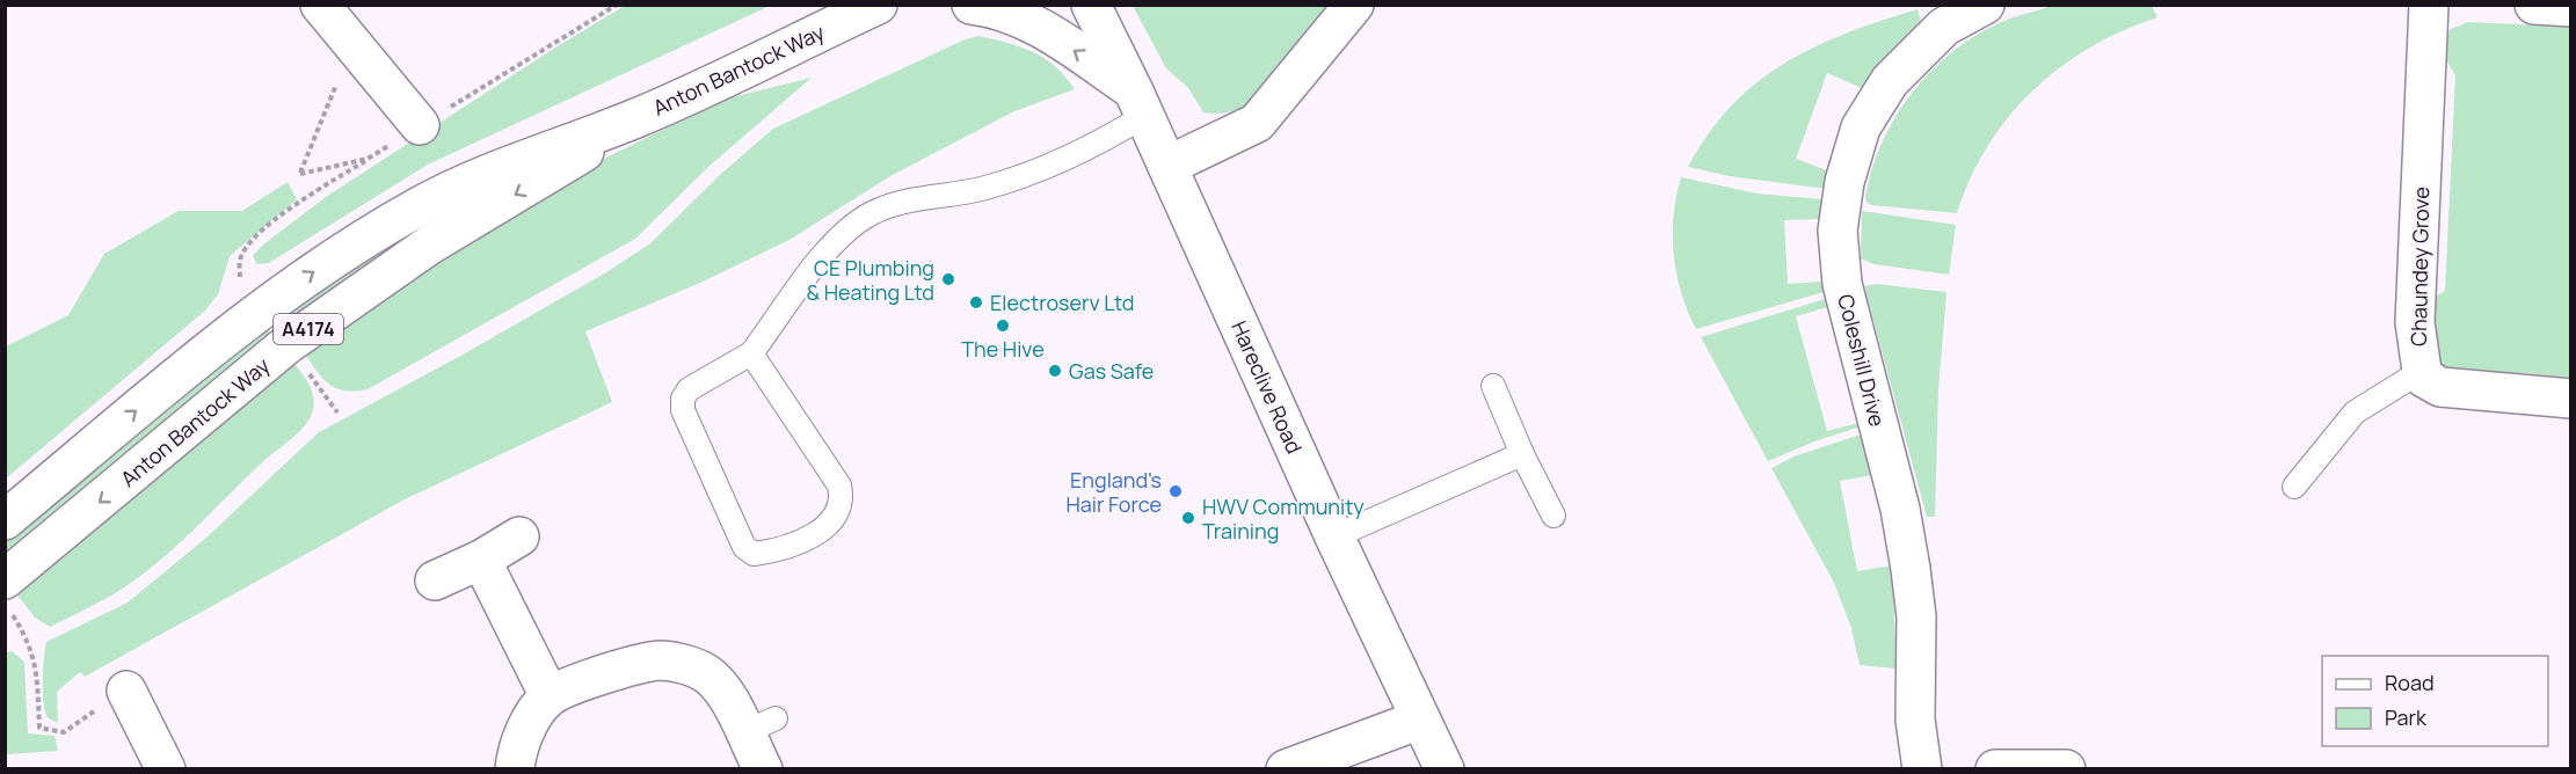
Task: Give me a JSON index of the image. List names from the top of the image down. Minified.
{"streets":{"main road":["Anton Bantock Way","Chaundey Grove","A4174","Coleshill Drive","Hareclive Road"]},"places":["CE Plumbing & Heating Ltd","Electroserv Ltd","The Hive","Gas Safe","England's Hair Force","HWV Community Training"],"legend":["Road","Park"]}
